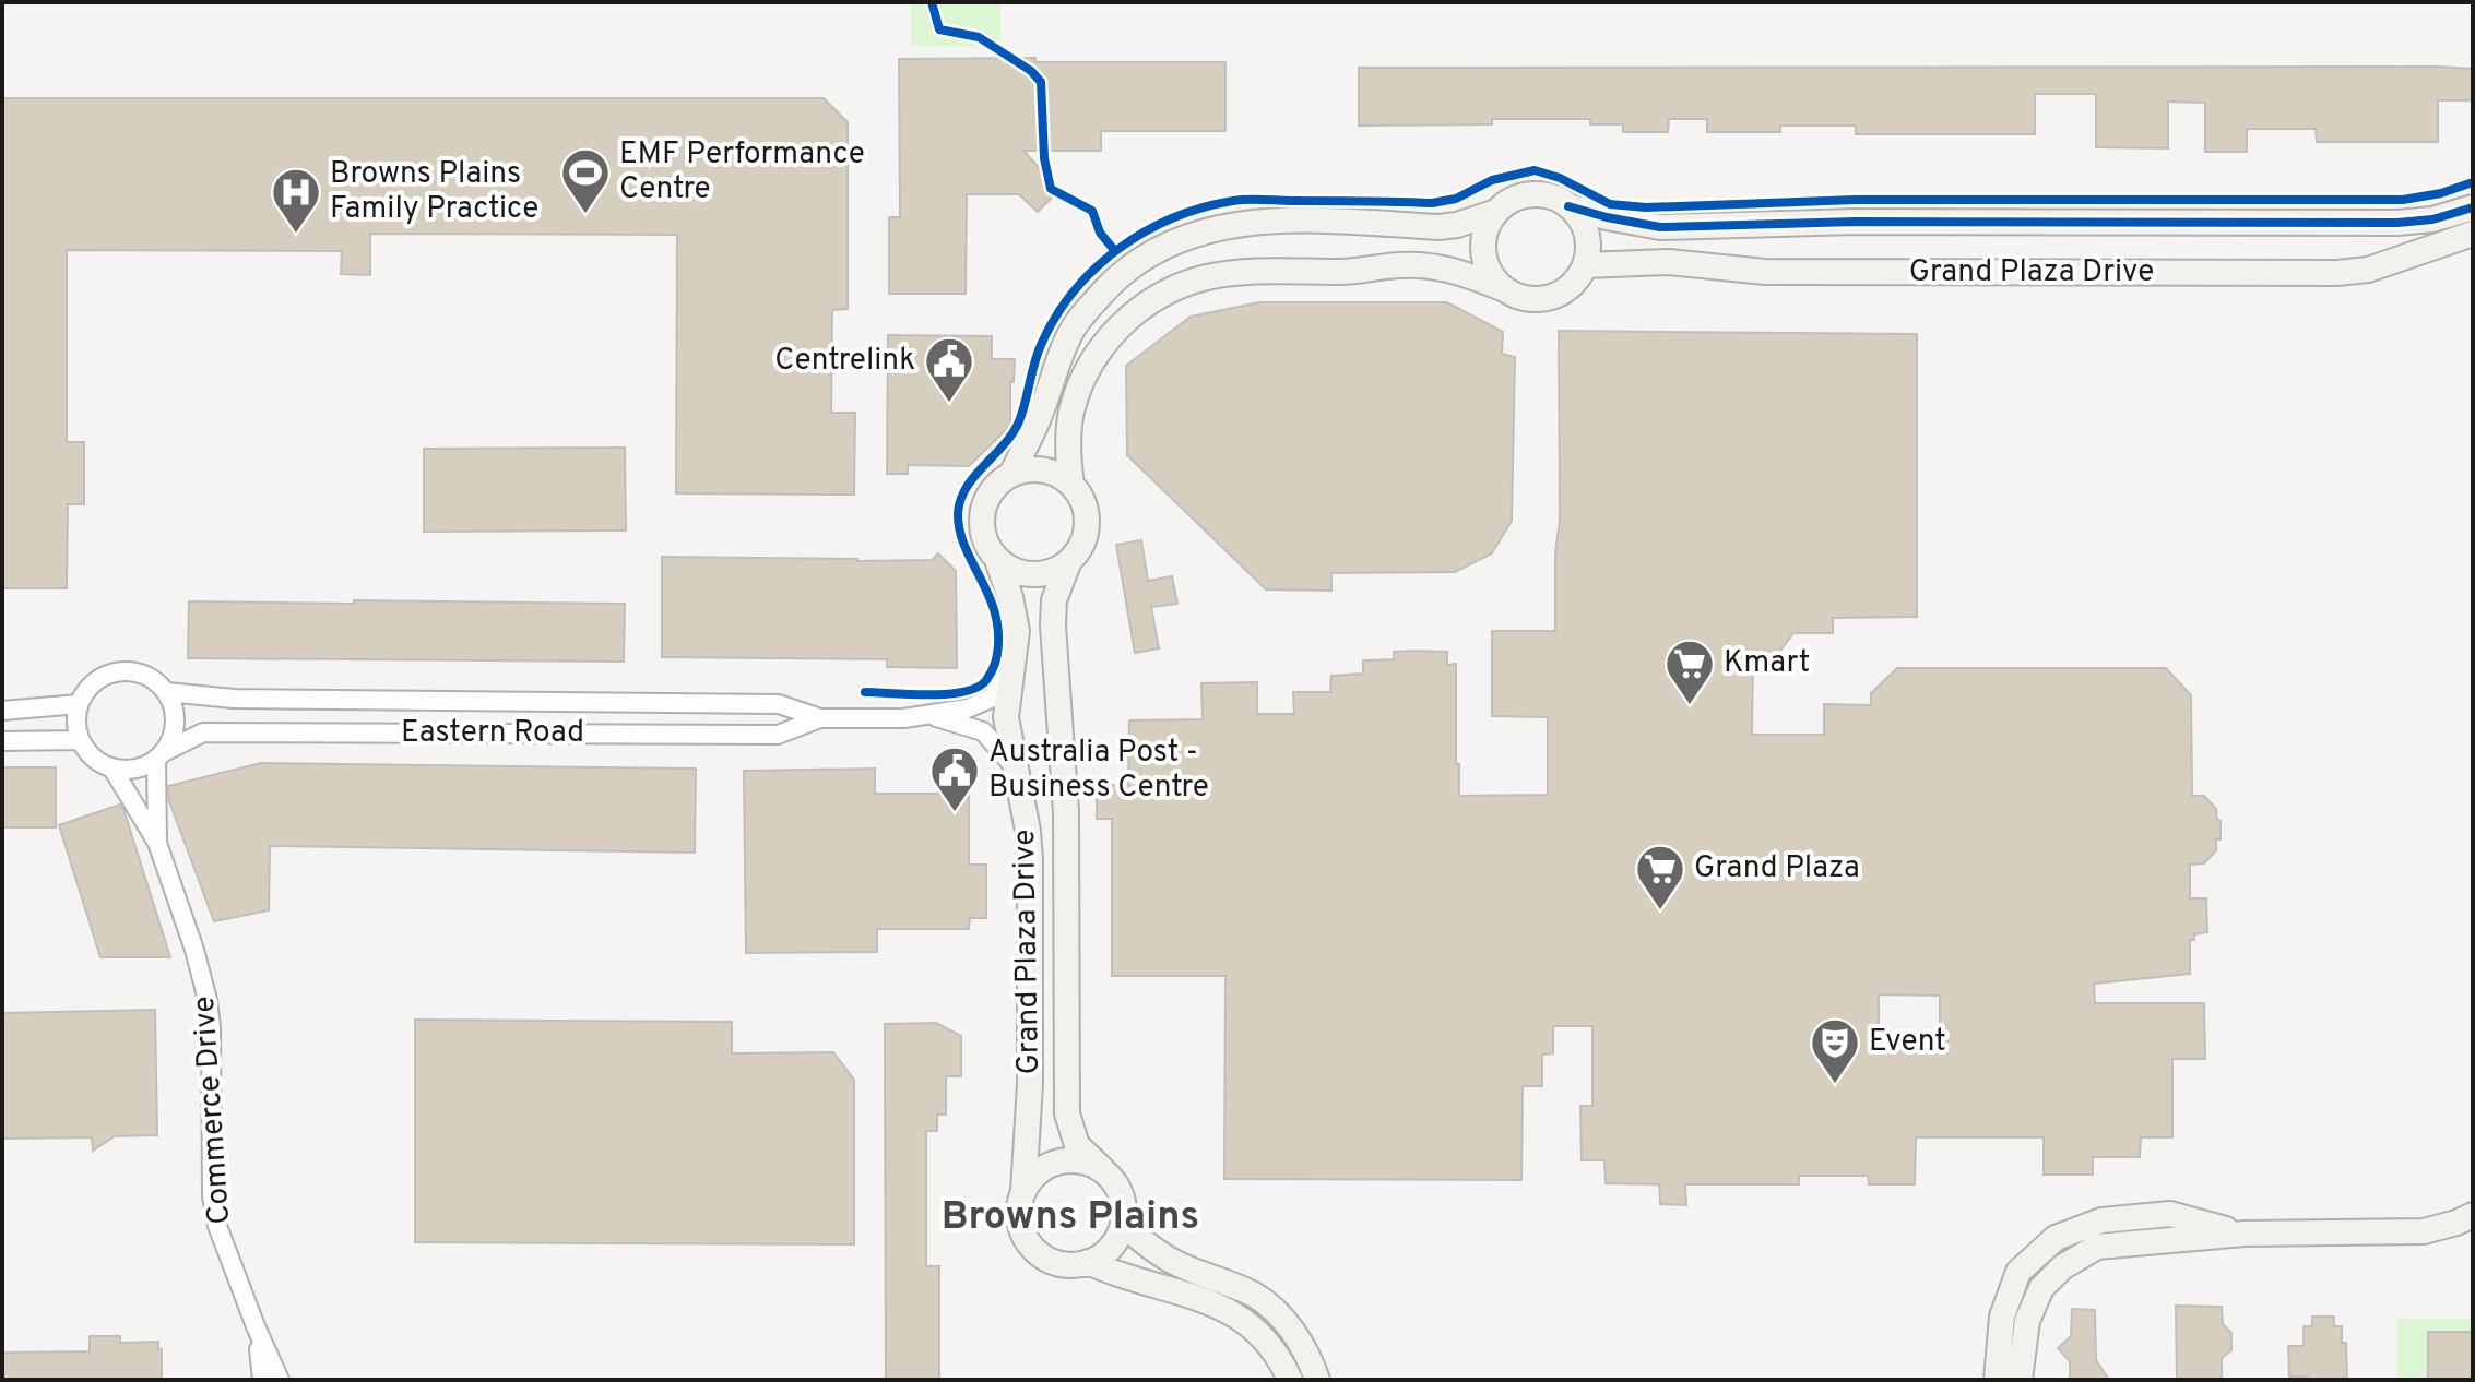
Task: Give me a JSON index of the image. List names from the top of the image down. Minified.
{"streets":{"street":["Grand Plaza Drive","Eastern Road","Commerce Drive"]},"crossings":[["Grand Plaza Drive","Eastern Road"],["Eastern Road","Commerce Drive"]],"districts":["Browns Plains"],"places":{"sports":["EMF Performance Centre"],"hospital":["Browns Plains Family Practice"],"public building":["Centrelink","Australia Post - Business Centre"],"supermarket":["Kmart","Grand Plaza"],"theatre":["Event"]}}
